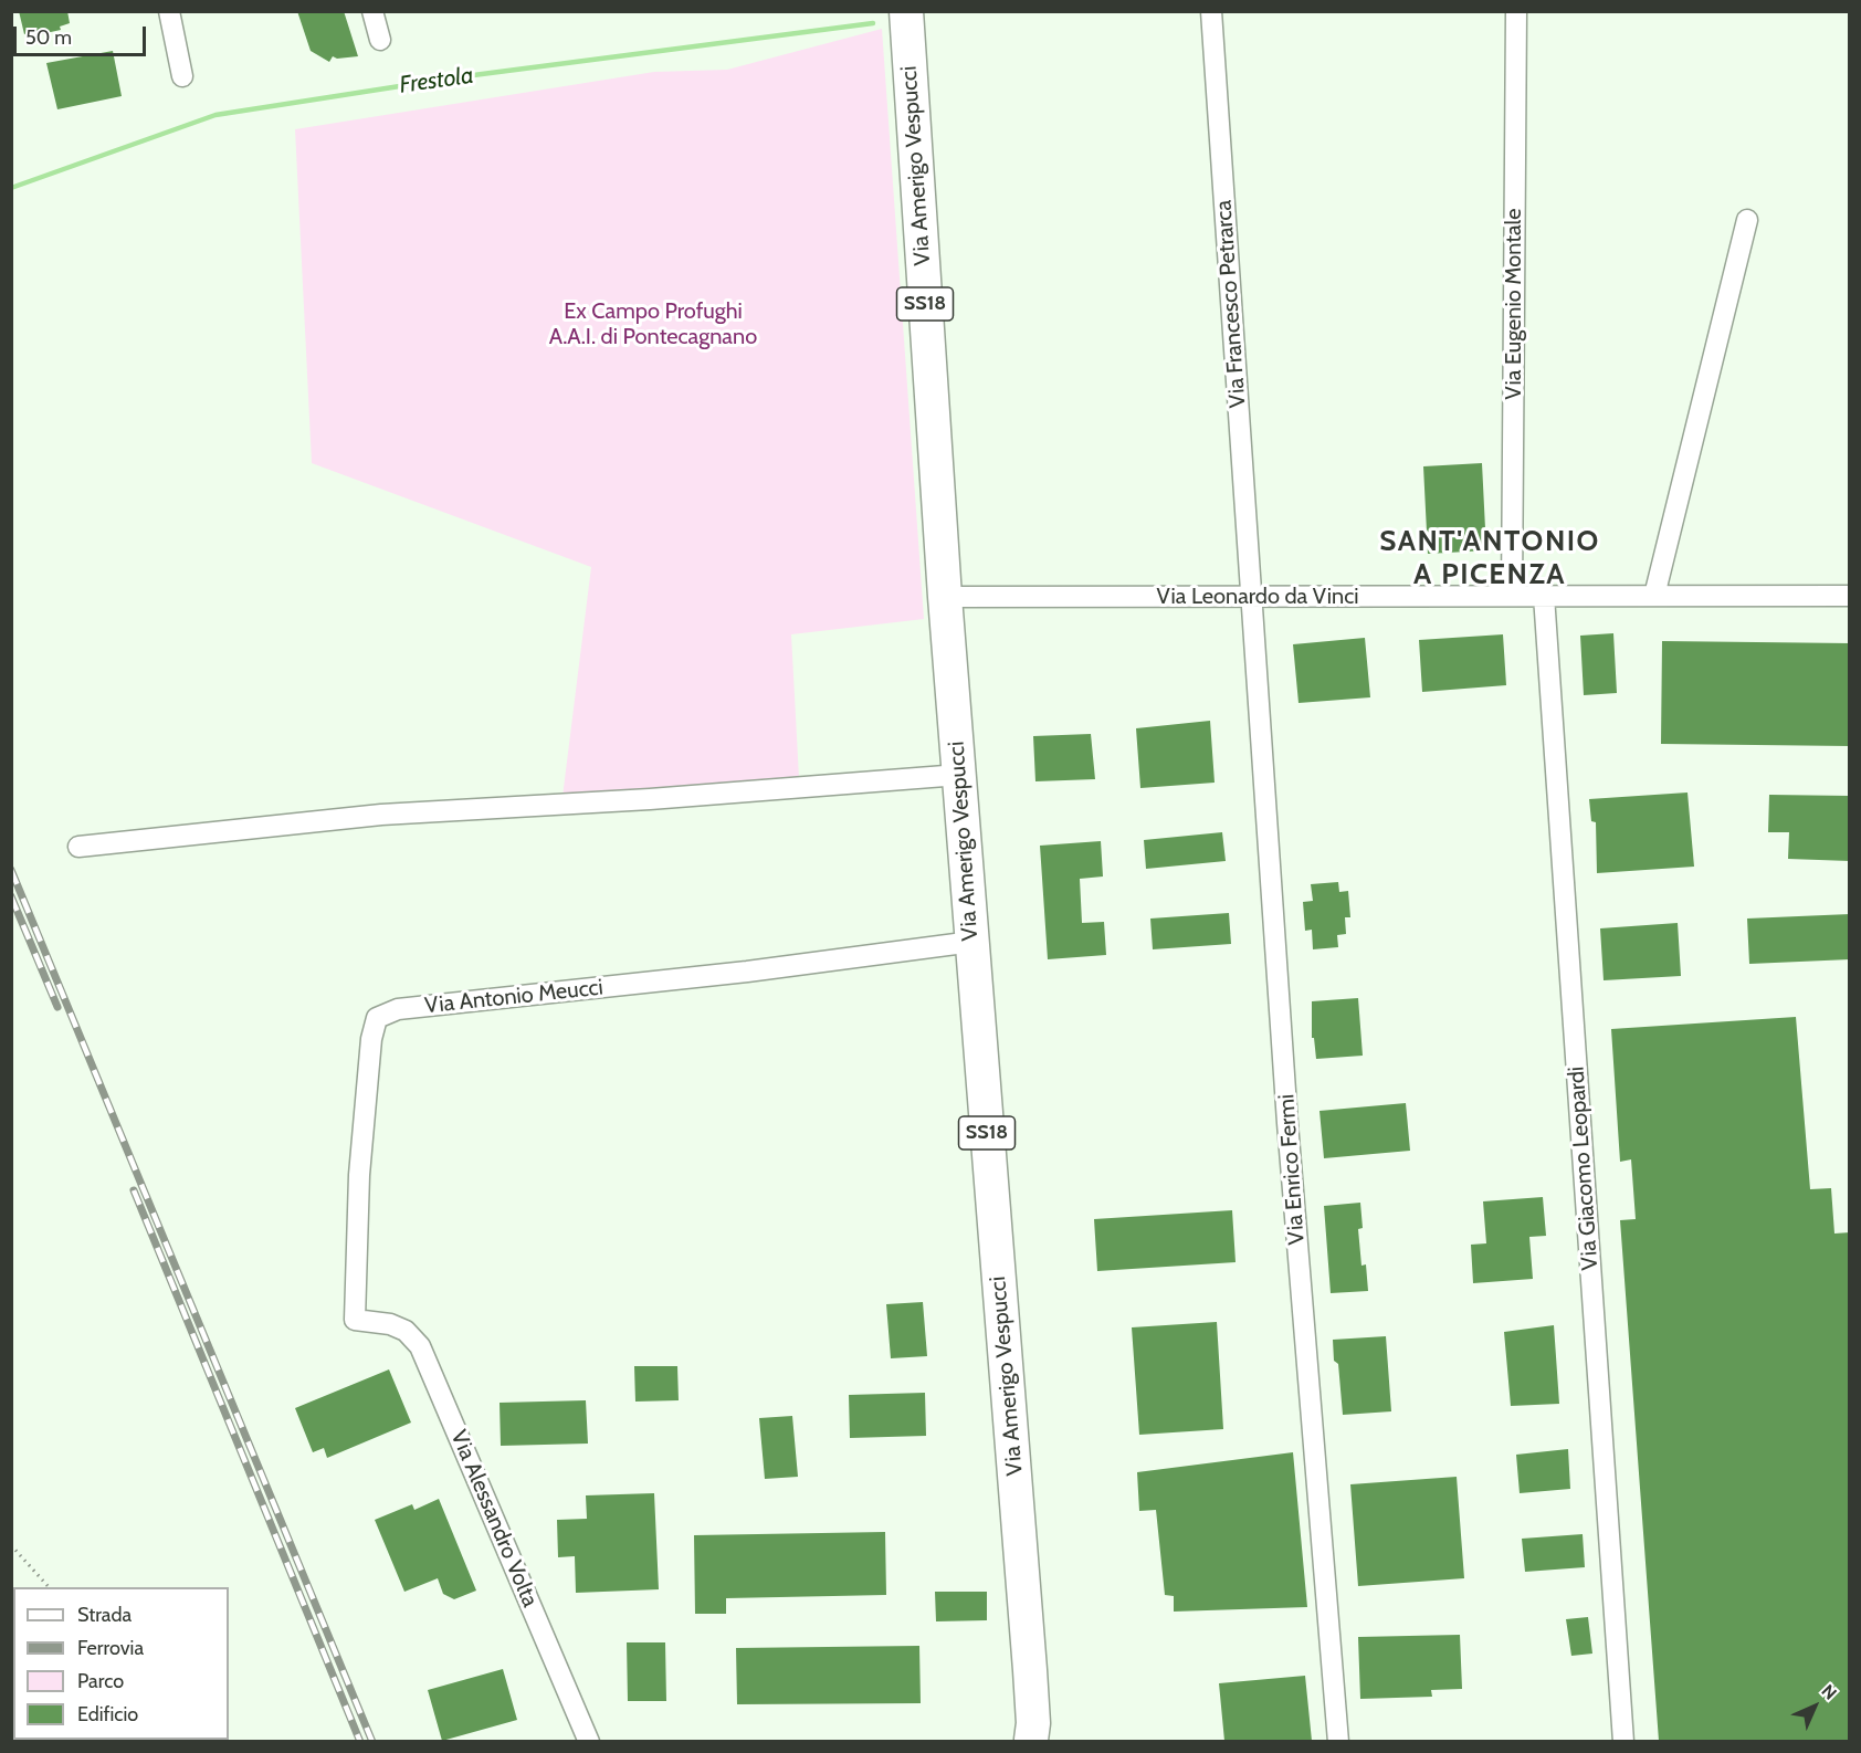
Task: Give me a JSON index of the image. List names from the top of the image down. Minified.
{"streets":{"main road":["Via Amerigo Vespucci","SS18"],"street":["Via Francesco Petrarca","Via Eugenio Montale","Via Leonardo da Vinci","Via Antonio Meucci","Via Giacomo Leopardi","Via Enrico Fermi","Via Alessandro Volta"]},"crossings":[["Via Amerigo Vespucci","Via Leonardo da Vinci"],["Via Amerigo Vespucci","Via Antonio Meucci"],["Via Francesco Petrarca","Via Leonardo da Vinci"],["Via Francesco Petrarca","Via Enrico Fermi"],["Via Eugenio Montale","Via Leonardo da Vinci"],["Via Leonardo da Vinci","Via Giacomo Leopardi"],["Via Leonardo da Vinci","Via Enrico Fermi"],["Via Antonio Meucci","Via Alessandro Volta"]],"districts":["SANT'ANTONIO A PICENZA"],"water":["Frestola"],"parks":["Ex Campo Profughi A.A.I. di Pontecagnano"],"legend":["Strada","Ferrovia","Parco","Edificio"],"scale_bar":"50 m","north":"top right"}
